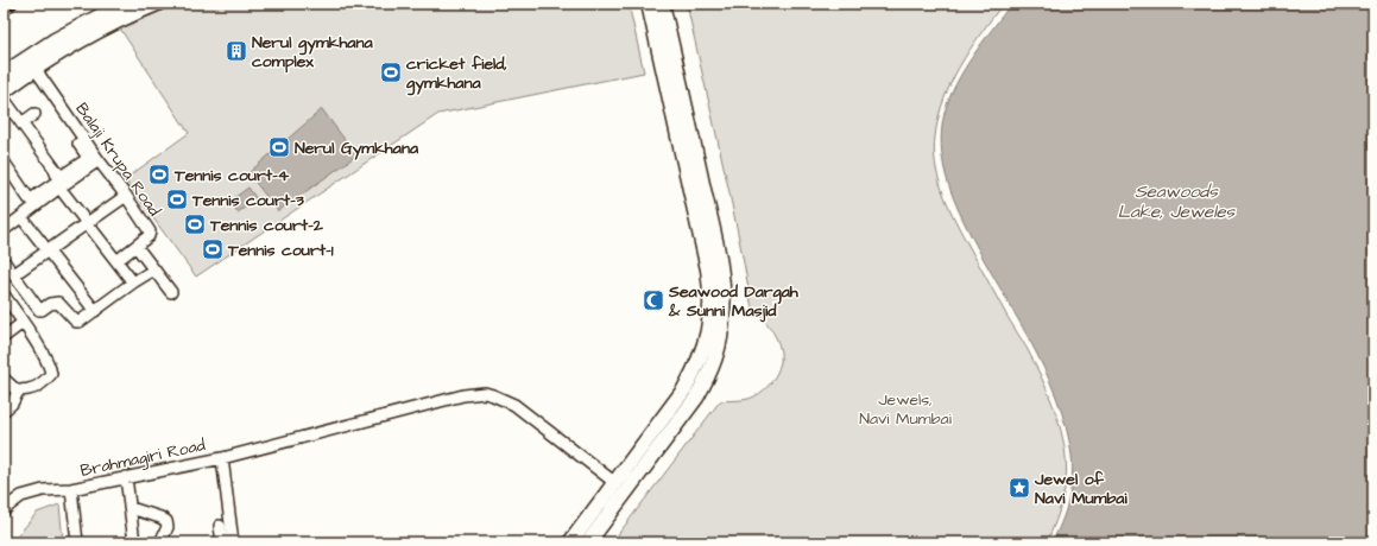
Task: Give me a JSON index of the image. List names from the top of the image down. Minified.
{"streets":{"street":["Balaji Krupa Road","Brahmagiri Road"]},"water":["Seawoods Lake, Jeweles"],"parks":["Jewels, Navi Mumbai"],"places":{"building":["Nerul gymkhana complex"],"sports":["cricket field, gymkhana","Nerul Gymkhana","Tennis court-4","Tennis court-3","Tennis court-2","Tennis court-1"],"mosque":["Seawood Dargah & Sunni Masjid"],"place":["Jewel of Navi Mumbai"]}}
